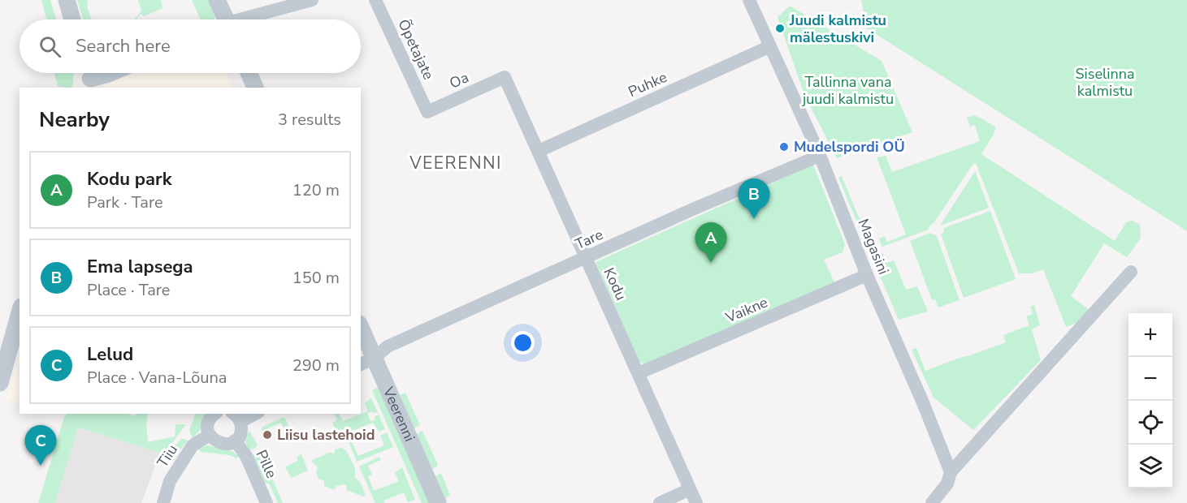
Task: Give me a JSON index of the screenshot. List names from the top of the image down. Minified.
{"streets":{"street":["Õpetajate","Oa","Puhke","Tare","Magasini","Kodu","Vaikne","Veerenni","Tiiu","Pille"]},"crossings":[["Õpetajate","Oa"],["Oa","Kodu"],["Puhke","Magasini"],["Puhke","Kodu"],["Tare","Magasini"],["Tare","Kodu"],["Tare","Veerenni"],["Magasini","Vaikne"],["Kodu","Vaikne"]],"districts":["VEERENNI"],"parks":["Siselinna kalmistu","Tallinna vana juudi kalmistu"],"places":["Juudi kalmistu mälestuskivi","Mudelspordi OÜ","Liisu lastehoid"],"page":{"search":"Search here","heading":["Nearby","3 results"],"list":[{"mark":"A","name":"Kodu park","note":"Park · Tare","value":"120 m"},{"mark":"B","name":"Ema lapsega","note":"Place · Tare","value":"150 m"},{"mark":"C","name":"Lelud","note":"Place · Vana-Lõuna","value":"290 m"}],"pins":["B","A","C"],"map_buttons":["+","−"]}}
